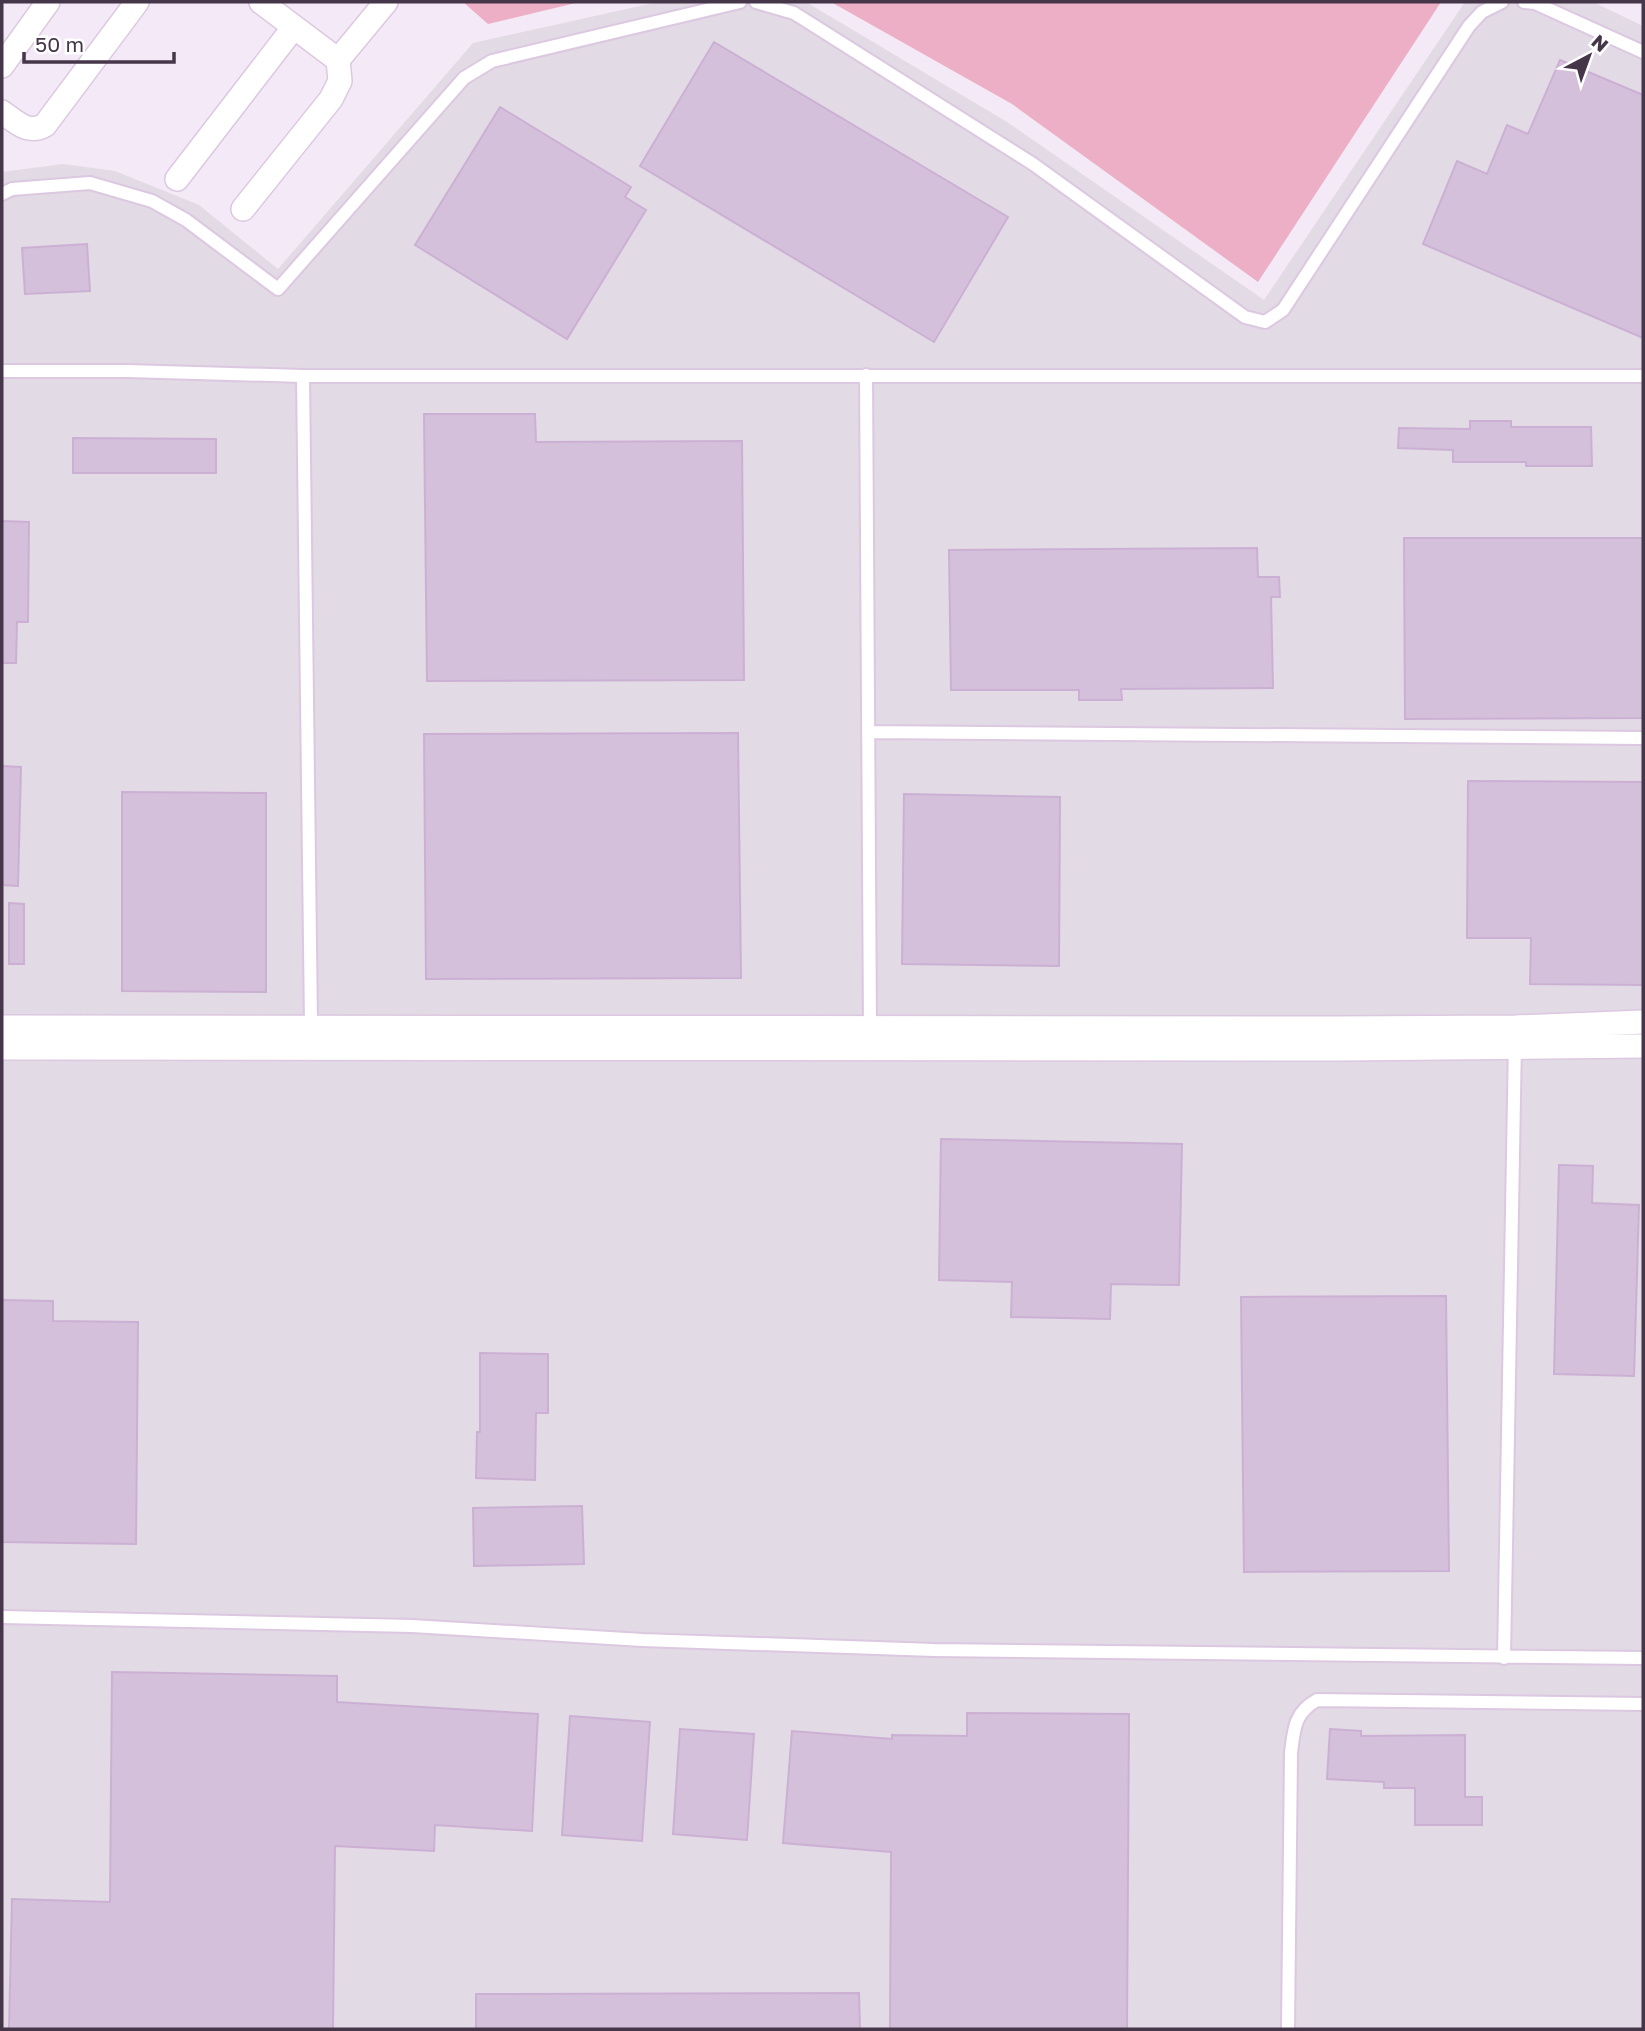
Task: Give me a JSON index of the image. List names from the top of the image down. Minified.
{"scale_bar":"50 m","north":"top right"}
